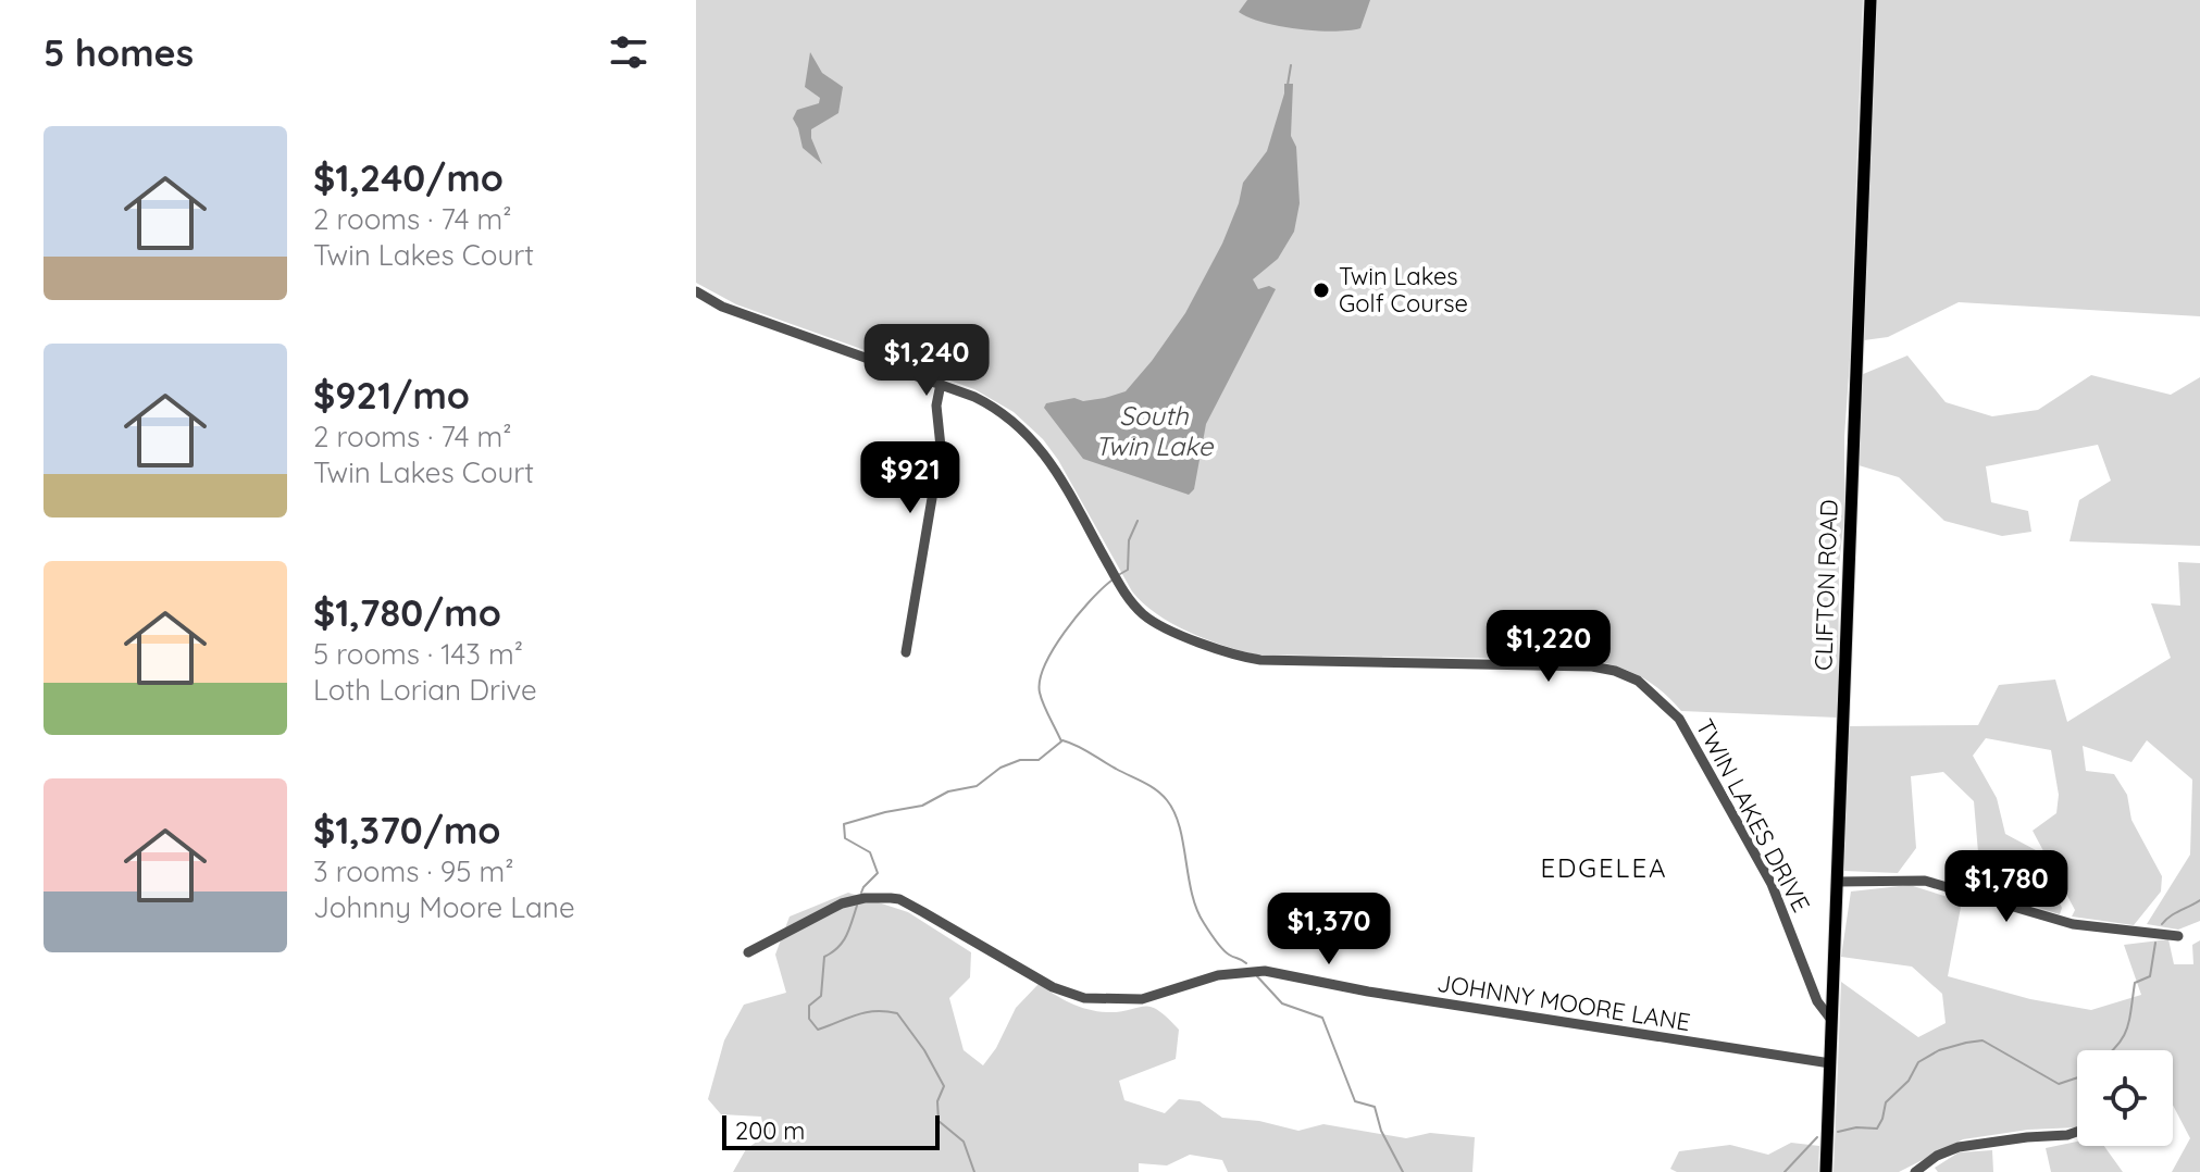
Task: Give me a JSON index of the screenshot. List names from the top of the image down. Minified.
{"streets":{"main road":["CLIFTON ROAD"],"street":["TWIN LAKES DRIVE","JOHNNY MOORE LANE"]},"crossings":[["CLIFTON ROAD","TWIN LAKES DRIVE"],["CLIFTON ROAD","JOHNNY MOORE LANE"]],"districts":["EDGELEA"],"water":["South Twin Lake"],"places":["Twin Lakes Golf Course"],"scale_bar":"200 m","page":{"heading":"5 homes","list":[{"name":"$1,240/mo","note":"2 rooms · 74 m² · Twin Lakes Court"},{"name":"$921/mo","note":"2 rooms · 74 m² · Twin Lakes Court"},{"name":"$1,780/mo","note":"5 rooms · 143 m² · Loth Lorian Drive"},{"name":"$1,370/mo","note":"3 rooms · 95 m² · Johnny Moore Lane"}],"price":["$1,240","$921","$1,220","$1,780","$1,370"],"scale":"200 m"}}
